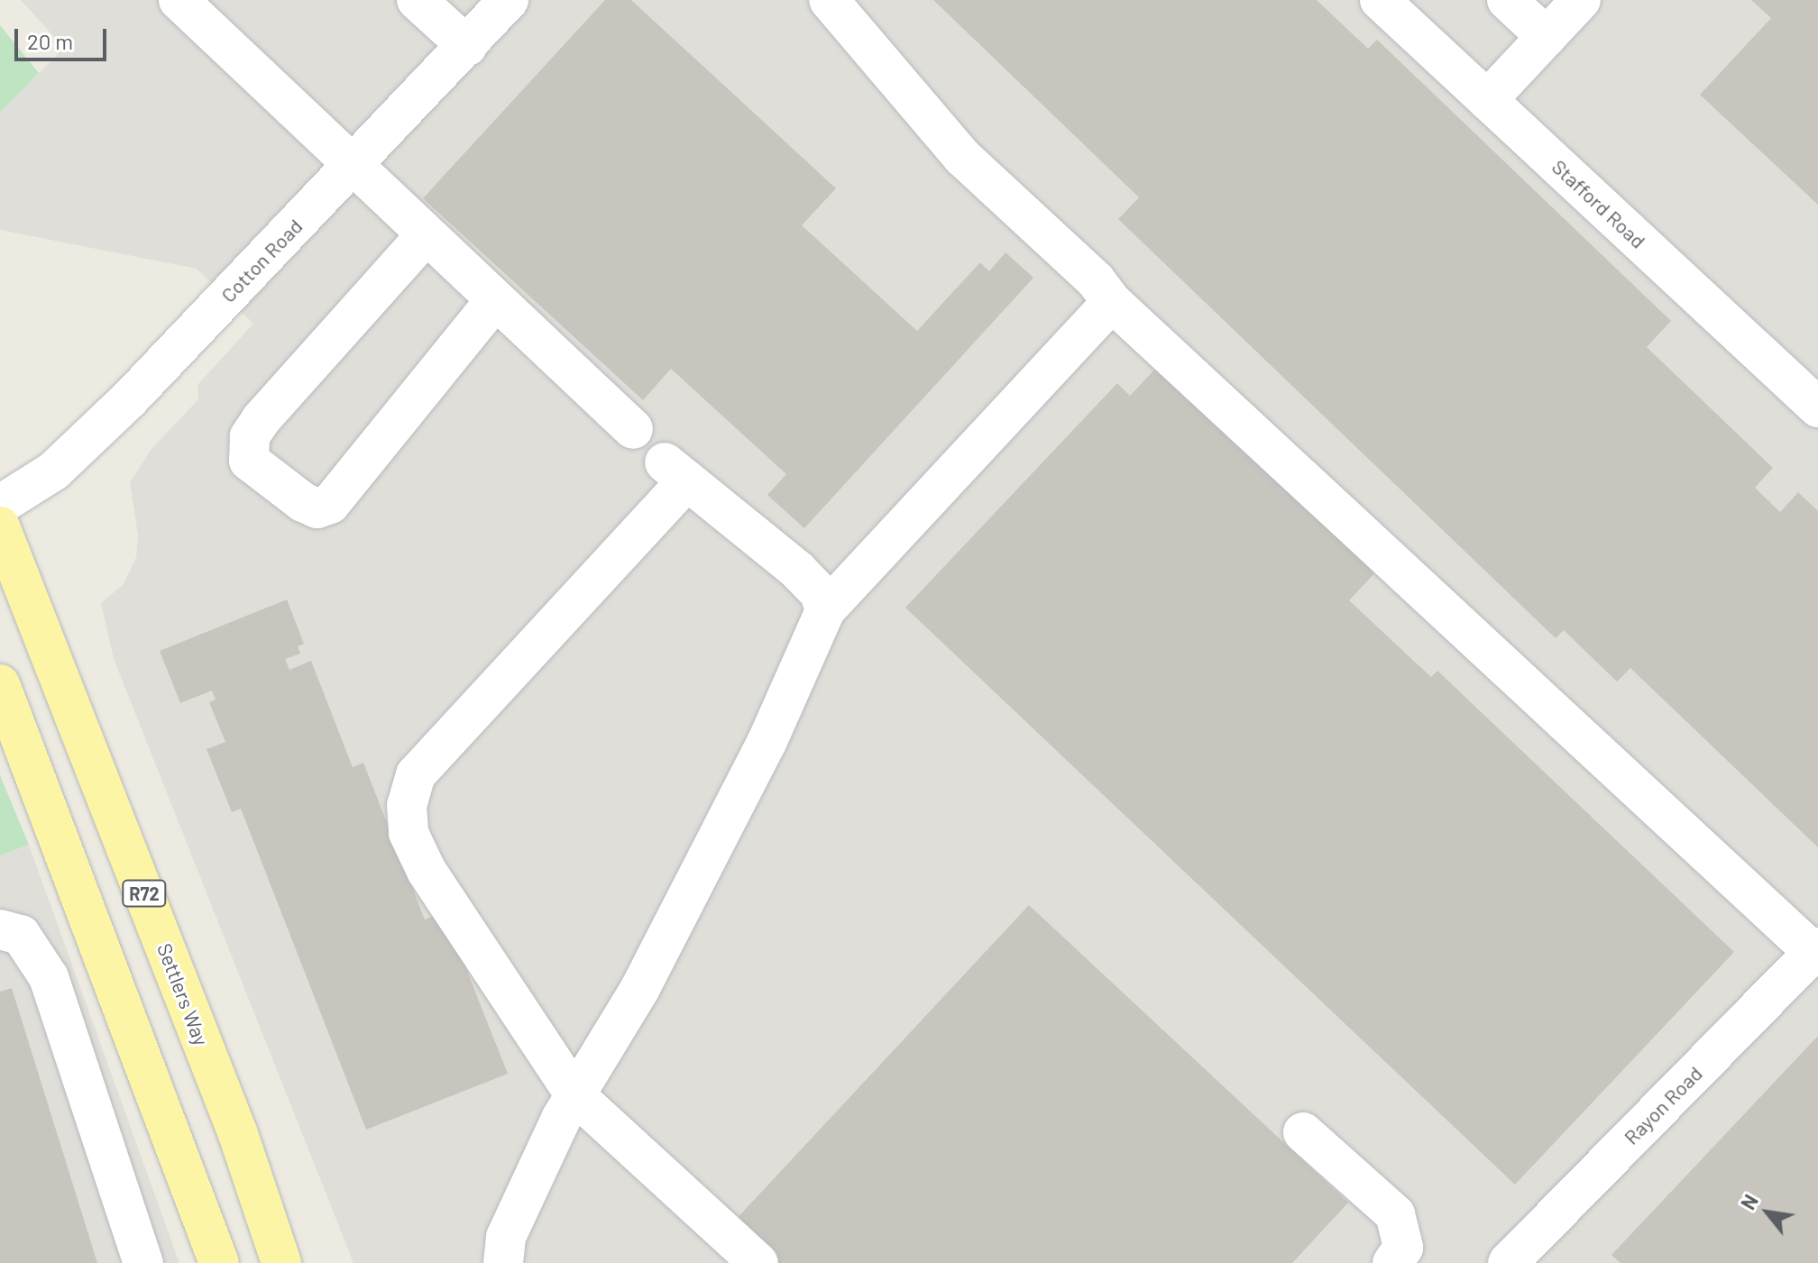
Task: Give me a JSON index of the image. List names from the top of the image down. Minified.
{"streets":{"main road":["R72","Settlers Way"],"street":["Stafford Road","Cotton Road","Rayon Road"]},"scale_bar":"20 m","north":"top left"}
